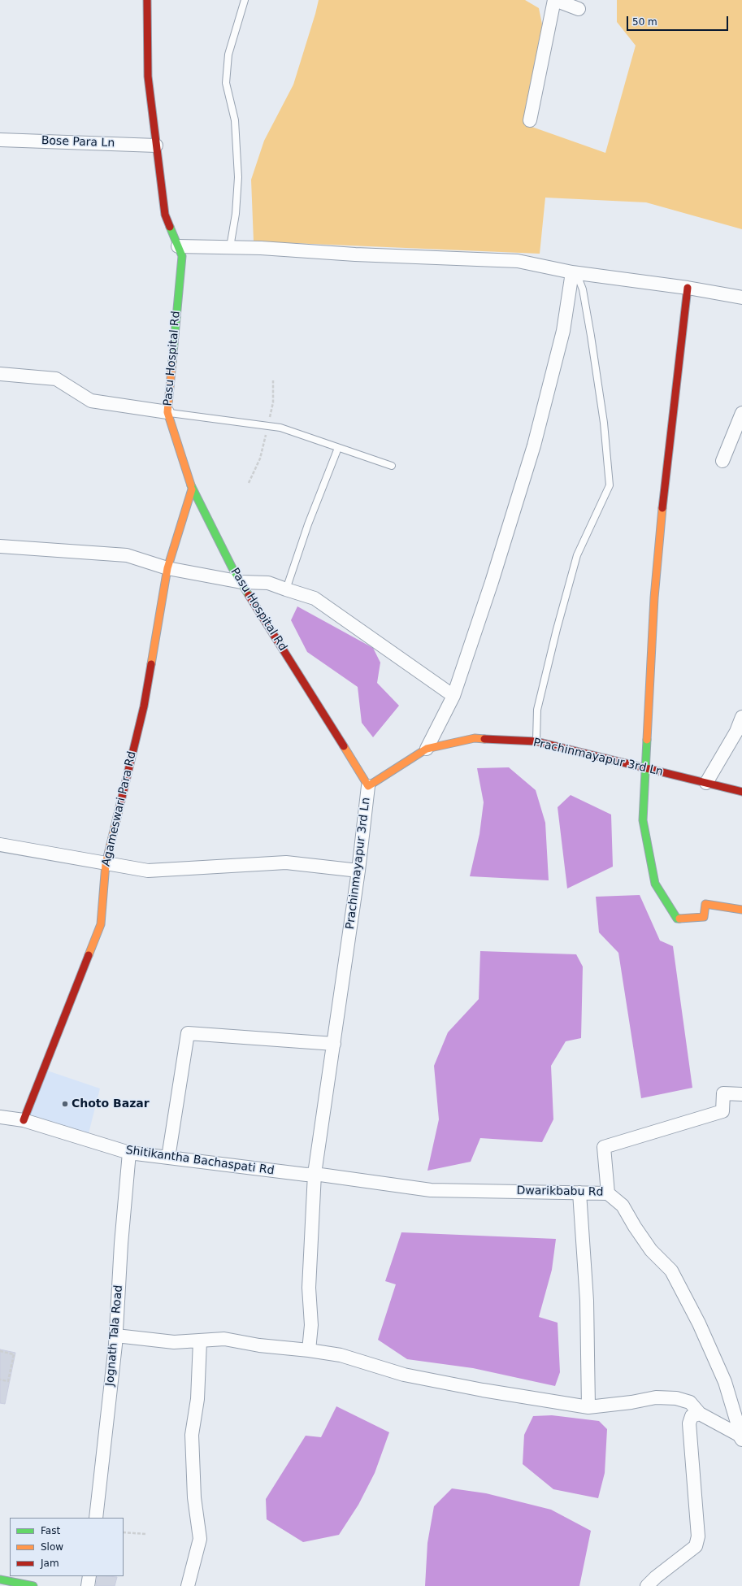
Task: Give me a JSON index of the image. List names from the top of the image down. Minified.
{"streets":{"street":["Bose Para Ln","Pasu Hospital Rd","Prachinmayapur 3rd Ln","Agameswari Para Rd","Shitikantha Bachaspati Rd","Dwarikbabu Rd","Jognath Tala Road"]},"crossings":[["Bose Para Ln","Pasu Hospital Rd"],["Pasu Hospital Rd","Prachinmayapur 3rd Ln"],["Pasu Hospital Rd","Agameswari Para Rd"],["Prachinmayapur 3rd Ln","Shitikantha Bachaspati Rd"],["Prachinmayapur 3rd Ln","Dwarikbabu Rd"],["Agameswari Para Rd","Shitikantha Bachaspati Rd"],["Shitikantha Bachaspati Rd","Dwarikbabu Rd"],["Shitikantha Bachaspati Rd","Jognath Tala Road"]],"places":["Choto Bazar"],"legend":["Fast","Slow","Jam"],"scale_bar":"50 m"}
